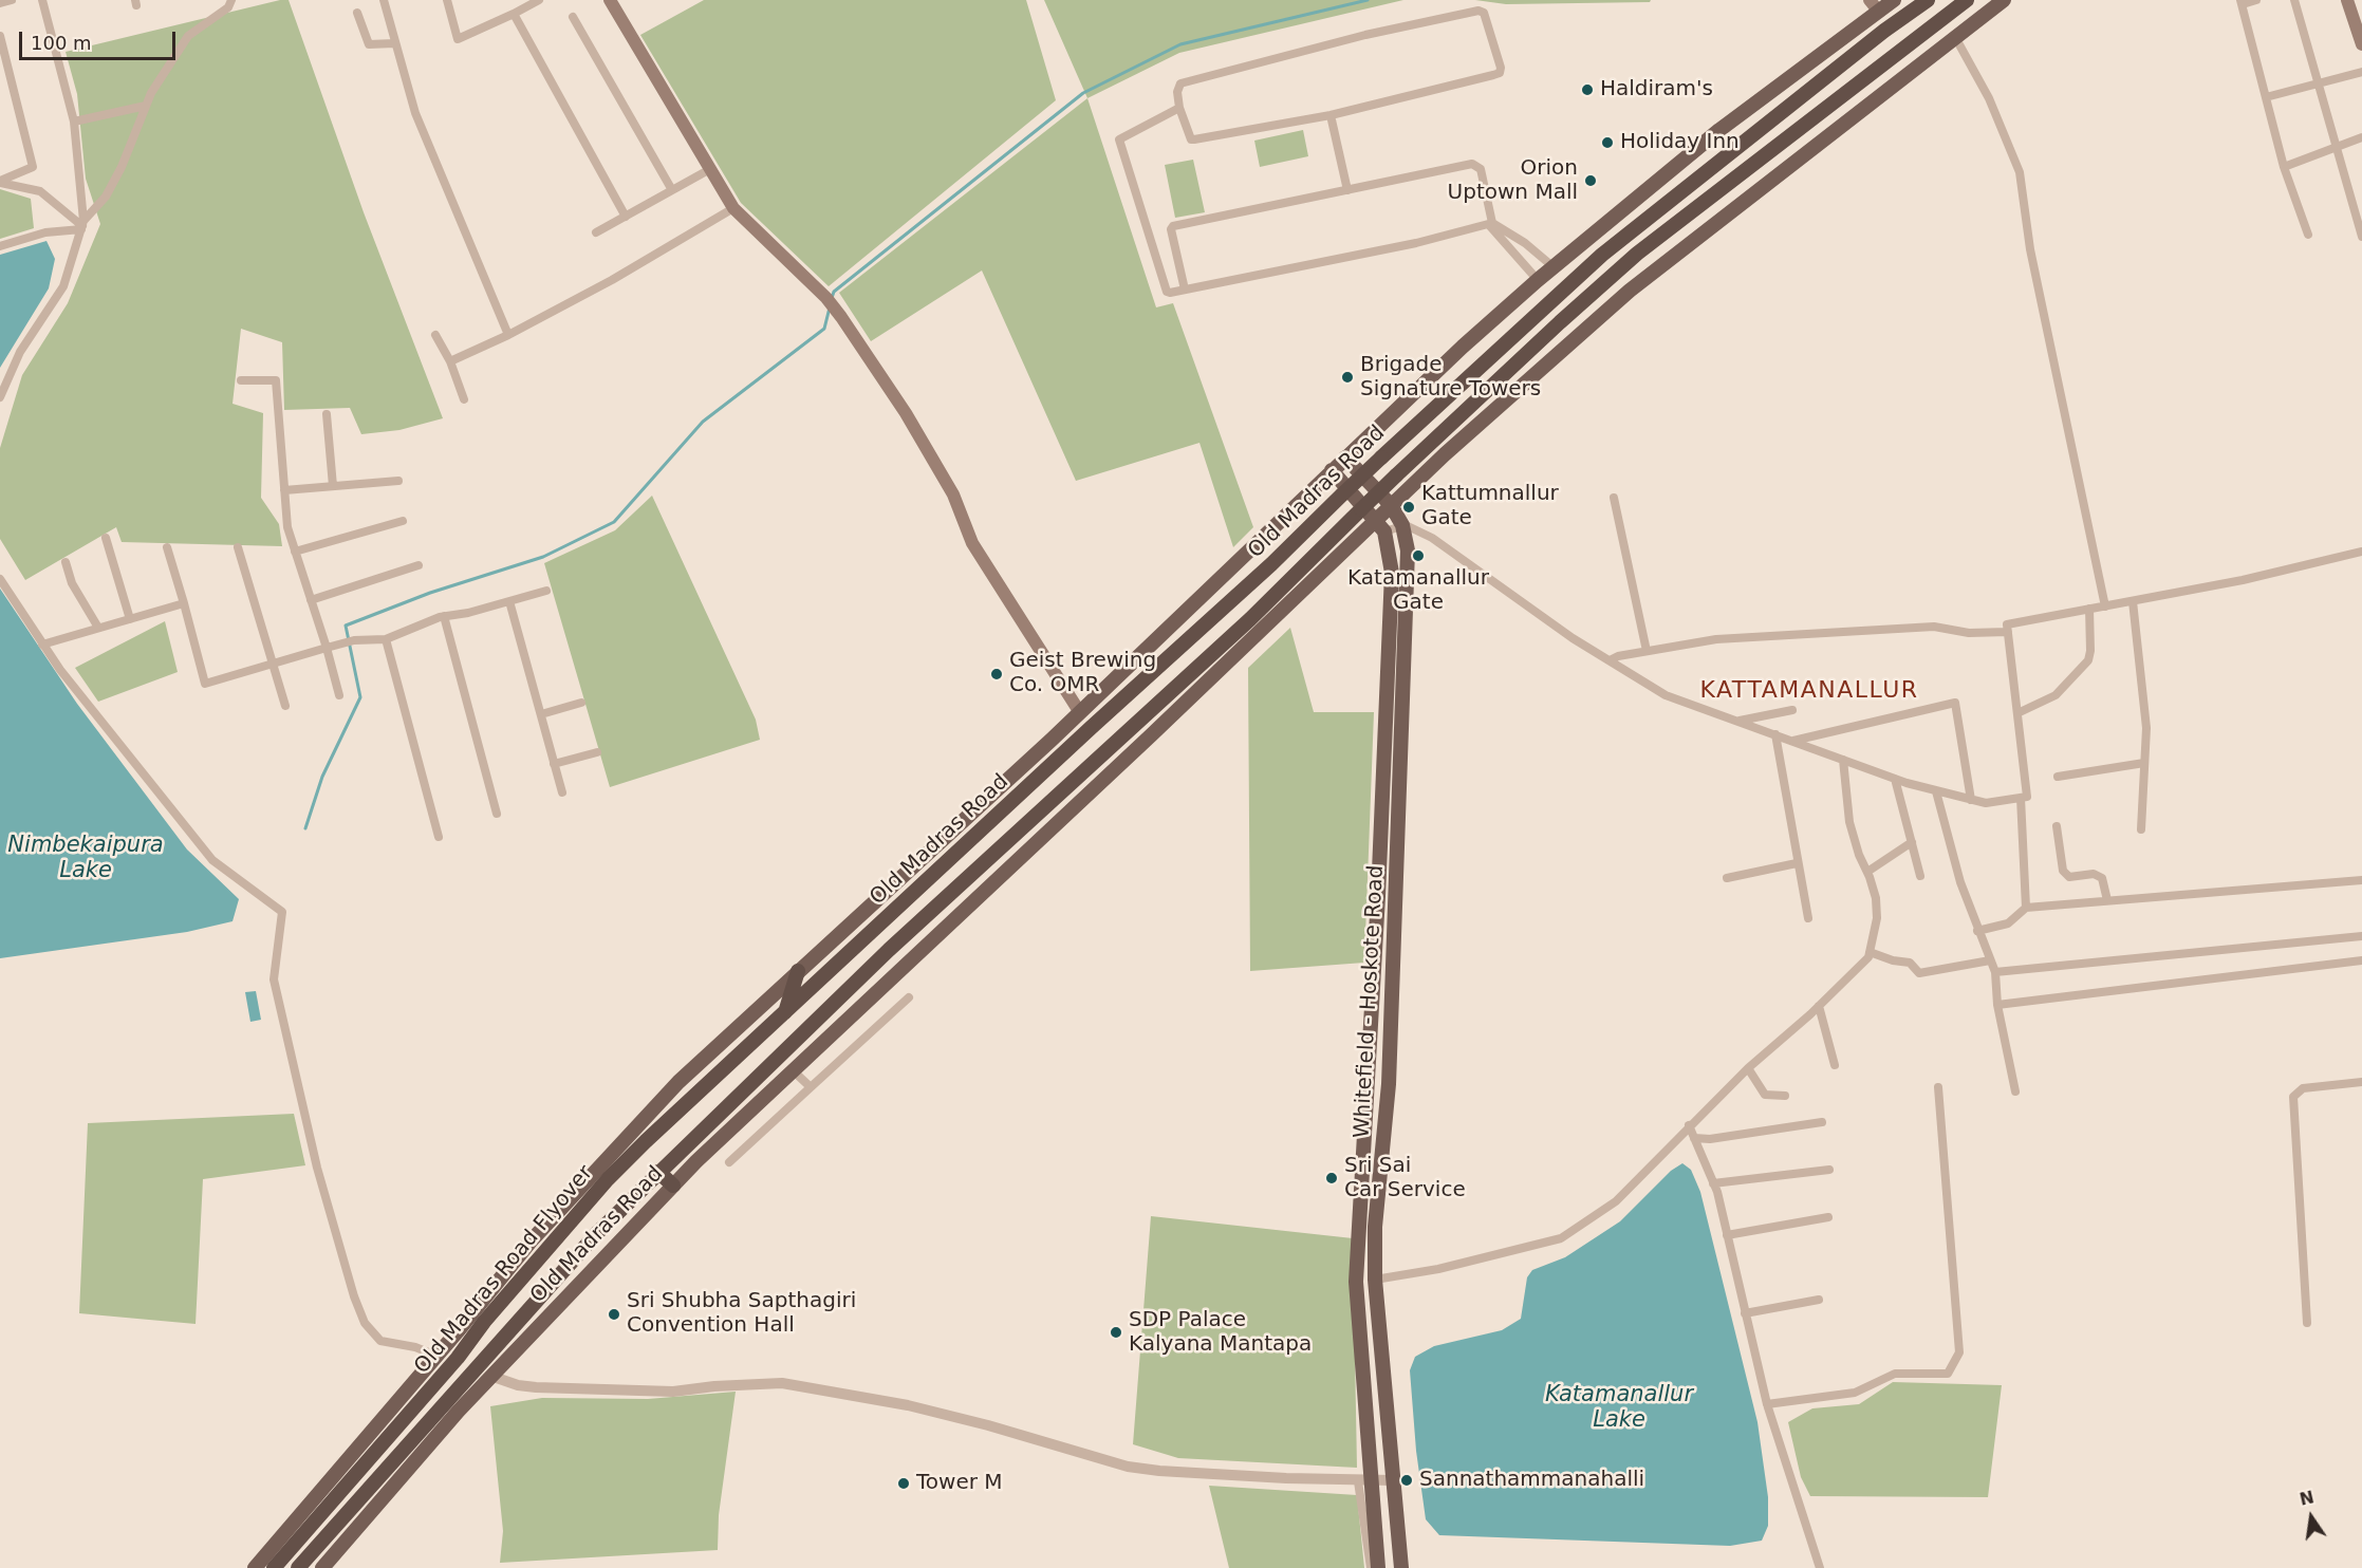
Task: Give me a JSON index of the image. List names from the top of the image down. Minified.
{"streets":{"highway":["Old Madras Road","Old Madras Road Flyover"],"main road":["Whitefield - Hoskote Road"]},"crossings":[["Old Madras Road","Whitefield - Hoskote Road"],["Old Madras Road","Old Madras Road Flyover"]],"districts":["KATTAMANALLUR"],"water":["Nimbekaipura Lake","Katamanallur Lake"],"places":["Haldiram's","Holiday Inn","Orion Uptown Mall","Brigade Signature Towers","Kattumnallur Gate","Katamanallur Gate","Geist Brewing Co. OMR","Sri Sai Car Service","Sri Shubha Sapthagiri Convention Hall","SDP Palace Kalyana Mantapa","Sannathammanahalli","Tower M"],"scale_bar":"100 m","north":"top"}
